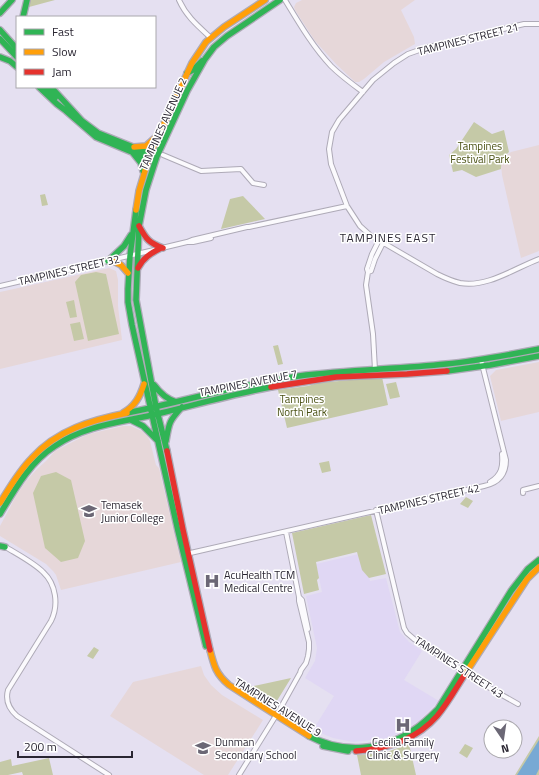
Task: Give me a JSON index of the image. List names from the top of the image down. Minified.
{"streets":{"main road":["TAMPINES AVENUE 2","TAMPINES AVENUE 7","TAMPINES AVENUE 9"],"street":["TAMPINES STREET 21","TAMPINES STREET 32","TAMPINES STREET 42","TAMPINES STREET 43"]},"crossings":[["TAMPINES STREET 21","TAMPINES STREET 32"],["TAMPINES AVENUE 2","TAMPINES STREET 32"],["TAMPINES AVENUE 2","TAMPINES AVENUE 7"],["TAMPINES AVENUE 2","TAMPINES AVENUE 9"],["TAMPINES AVENUE 7","TAMPINES STREET 42"],["TAMPINES AVENUE 7","TAMPINES AVENUE 9"],["TAMPINES STREET 42","TAMPINES STREET 43"],["TAMPINES STREET 42","TAMPINES AVENUE 9"],["TAMPINES STREET 43","TAMPINES AVENUE 9"]],"districts":["TAMPINES EAST"],"parks":["Tampines Festival Park","Tampines North Park"],"places":{"school or university":["Temasek Junior College","Dunman Secondary School"],"hospital":["AcuHealth TCM Medical Centre","Cecilia Family Clinic & Surgery"]},"legend":["Fast","Slow","Jam"],"scale_bar":"200 m","north":"bottom"}
